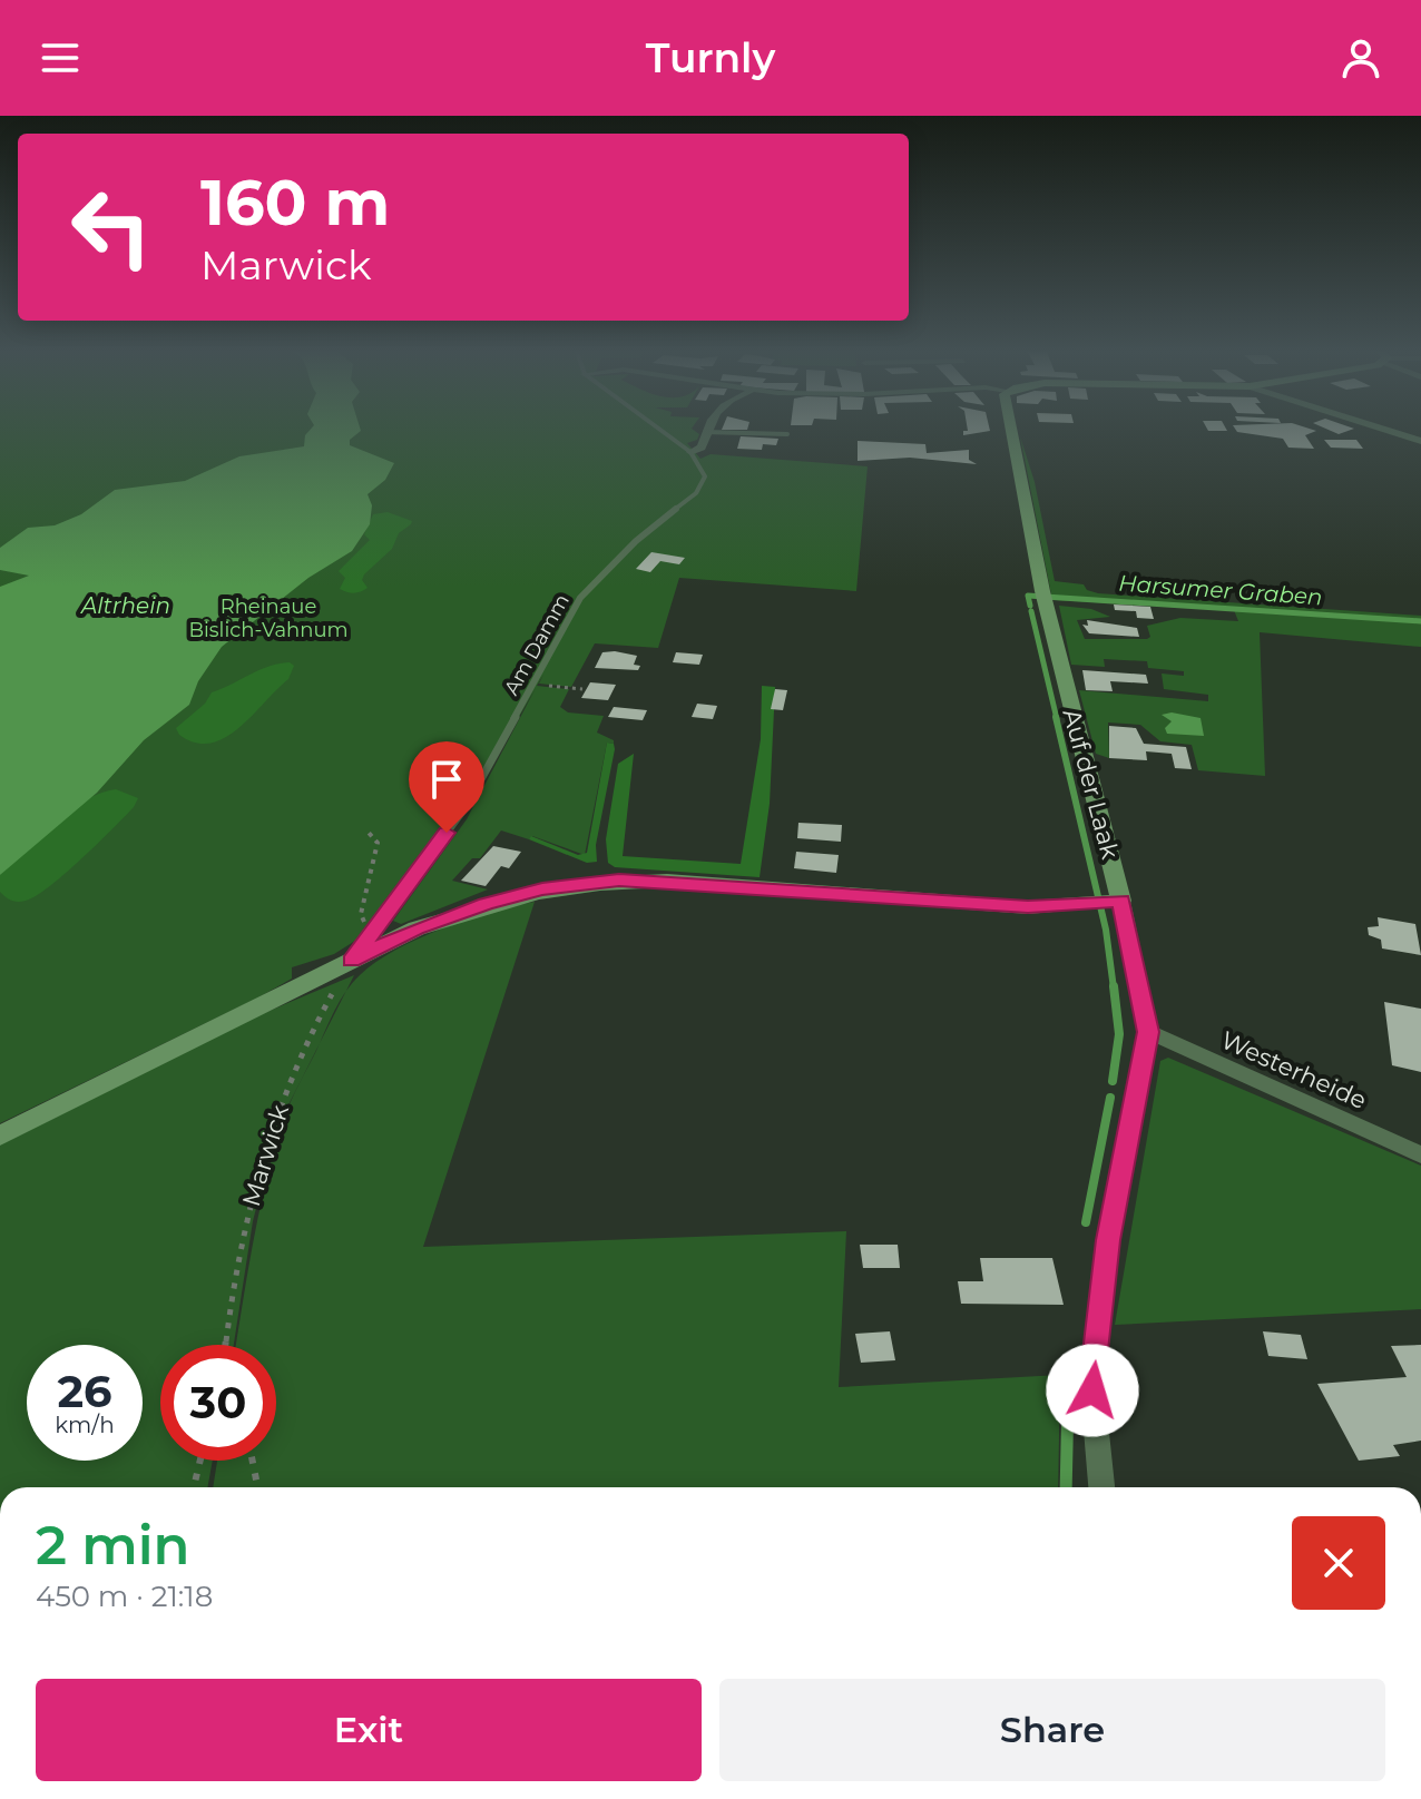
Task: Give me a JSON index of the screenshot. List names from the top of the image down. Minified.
{"streets":{"main road":["Auf der Laak"],"street":["Westerheide"],"lane":["Am Damm"],"path":["Marwick"]},"crossings":[["Am Damm","Marwick"],["Auf der Laak","Westerheide"]],"water":["Harsumer Graben","Altrhein"],"parks":["Rheinaue Bislich-Vahnum"],"page":{"header":"Turnly","turn":["160 m","Marwick"],"speed":"26 km/h","limit":"30","heading":["2 min","450 m · 21:18"],"buttons":["Exit","Share"]}}
